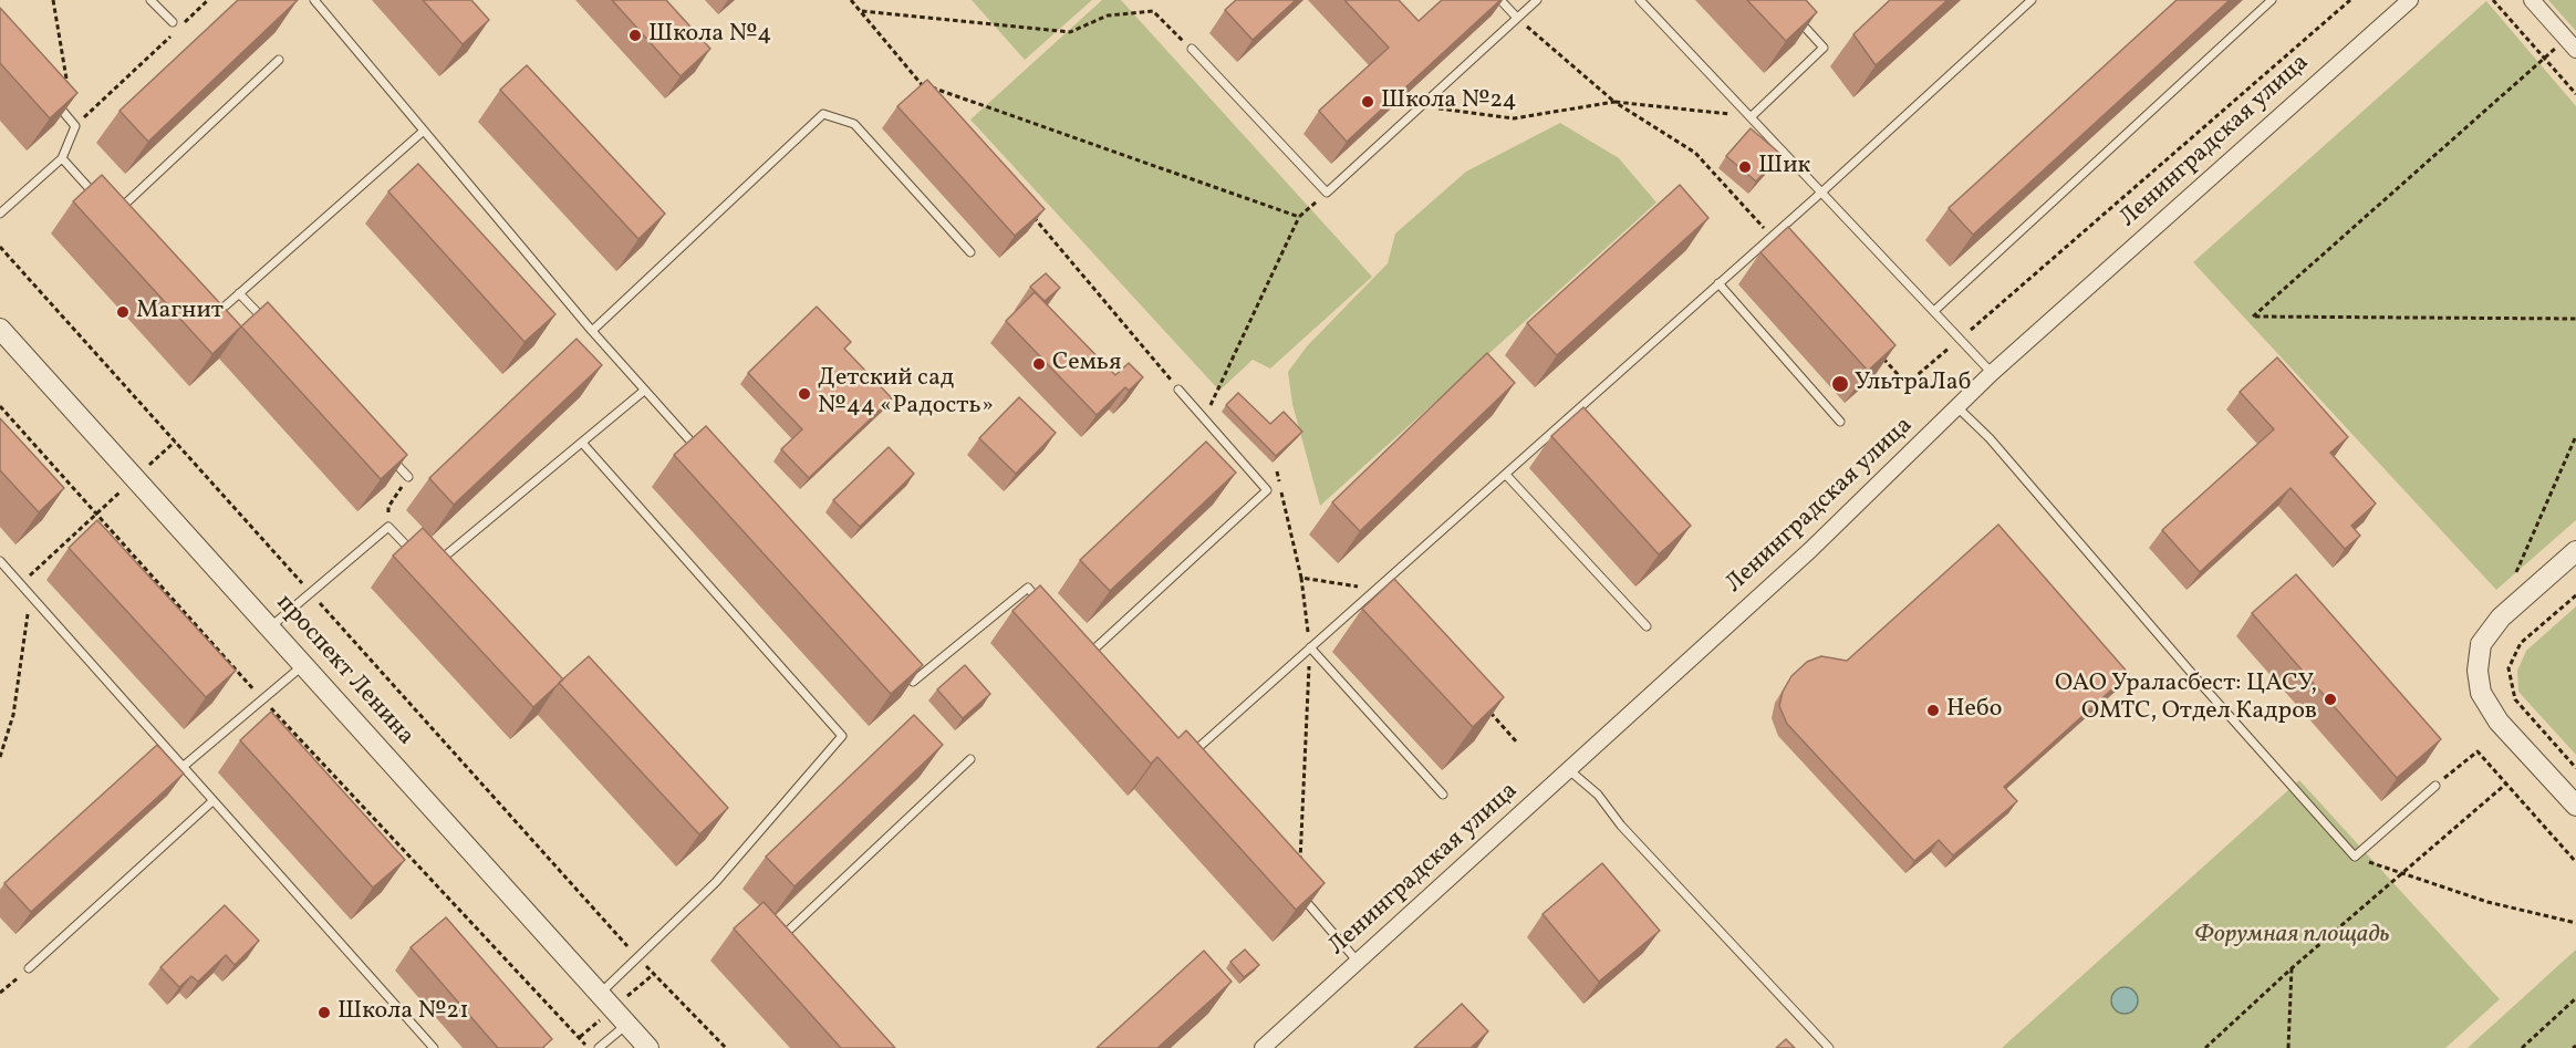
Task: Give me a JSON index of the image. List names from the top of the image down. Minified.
{"streets":{"street":["Ленинградская улица","проспект Ленина"]},"parks":["Форумная площадь"],"places":["Школа №4","Школа №24","Шик","Магнит","Семья","УльтраЛаб","Детский сад №44 «Радость»","ОАО Ураласбест: ЦАСУ, ОМТС, Отдел Кадров","Небо","Школа №21"]}
